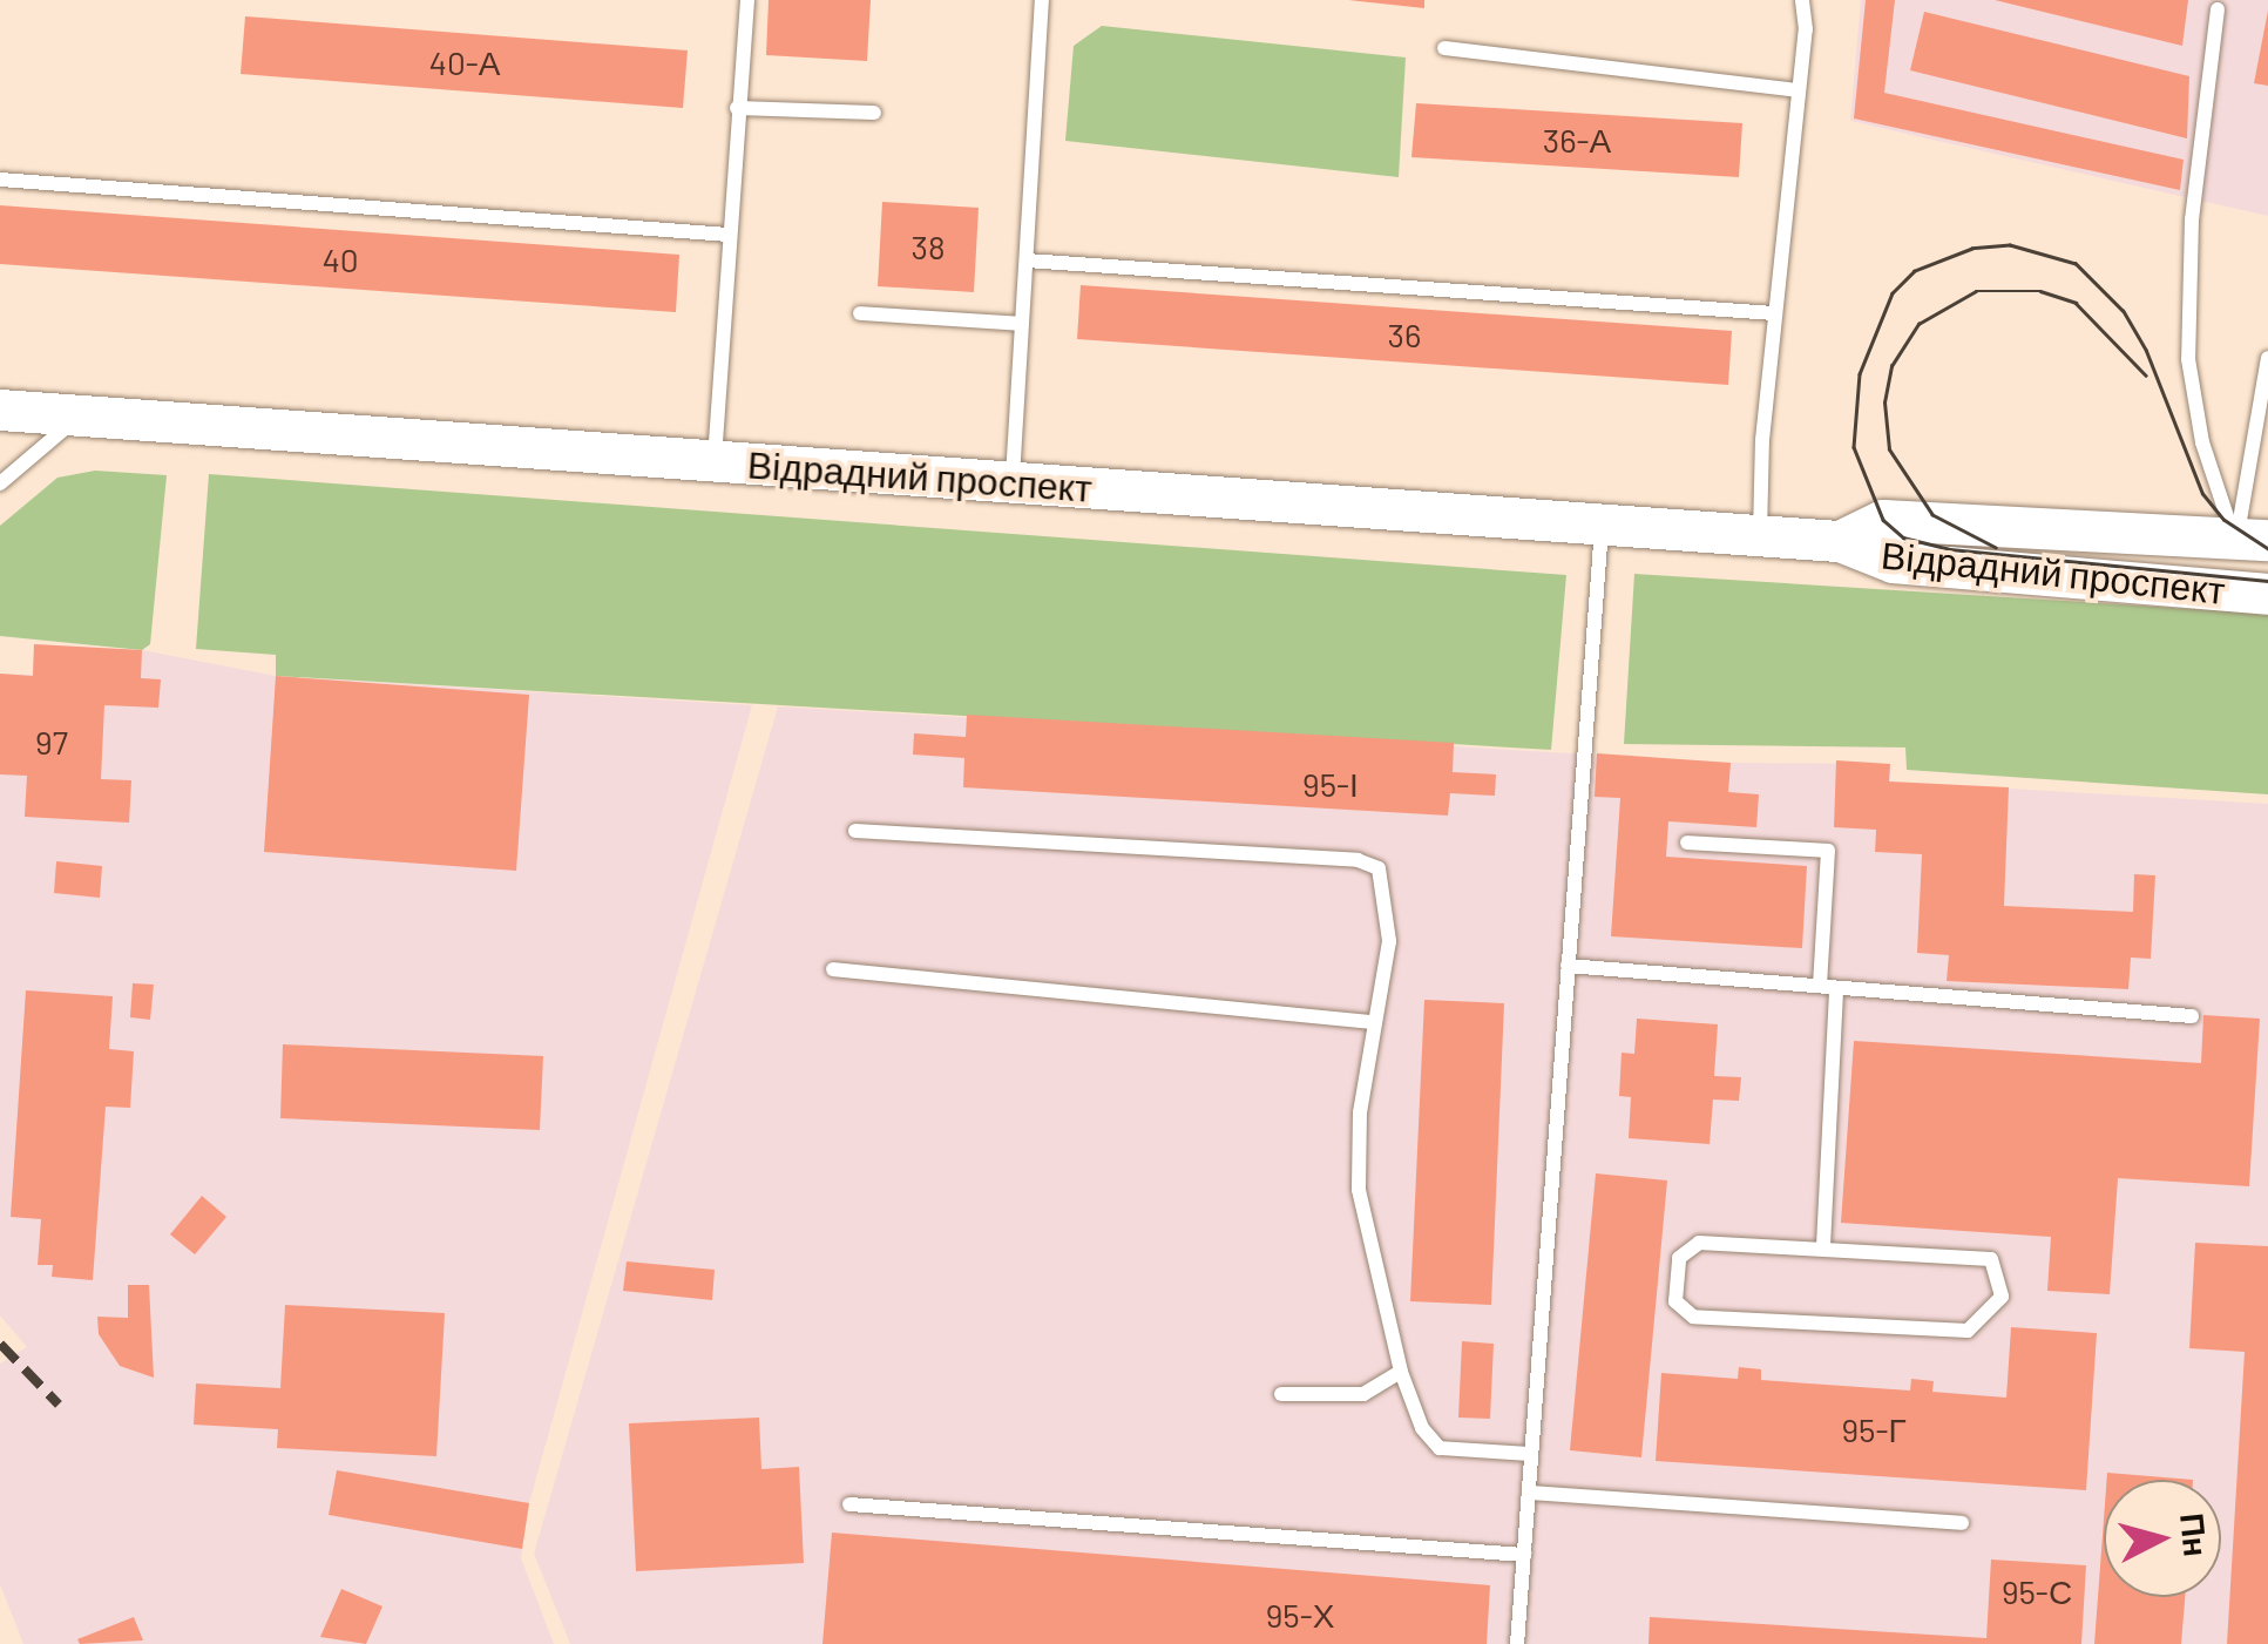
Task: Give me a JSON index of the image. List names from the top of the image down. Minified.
{"streets":{"main road":["Відрадний проспект"]},"house_numbers":["40-А","36-А","38","40","36","97","95-І","95-Г","95-С","95-Х"],"north":"right"}
